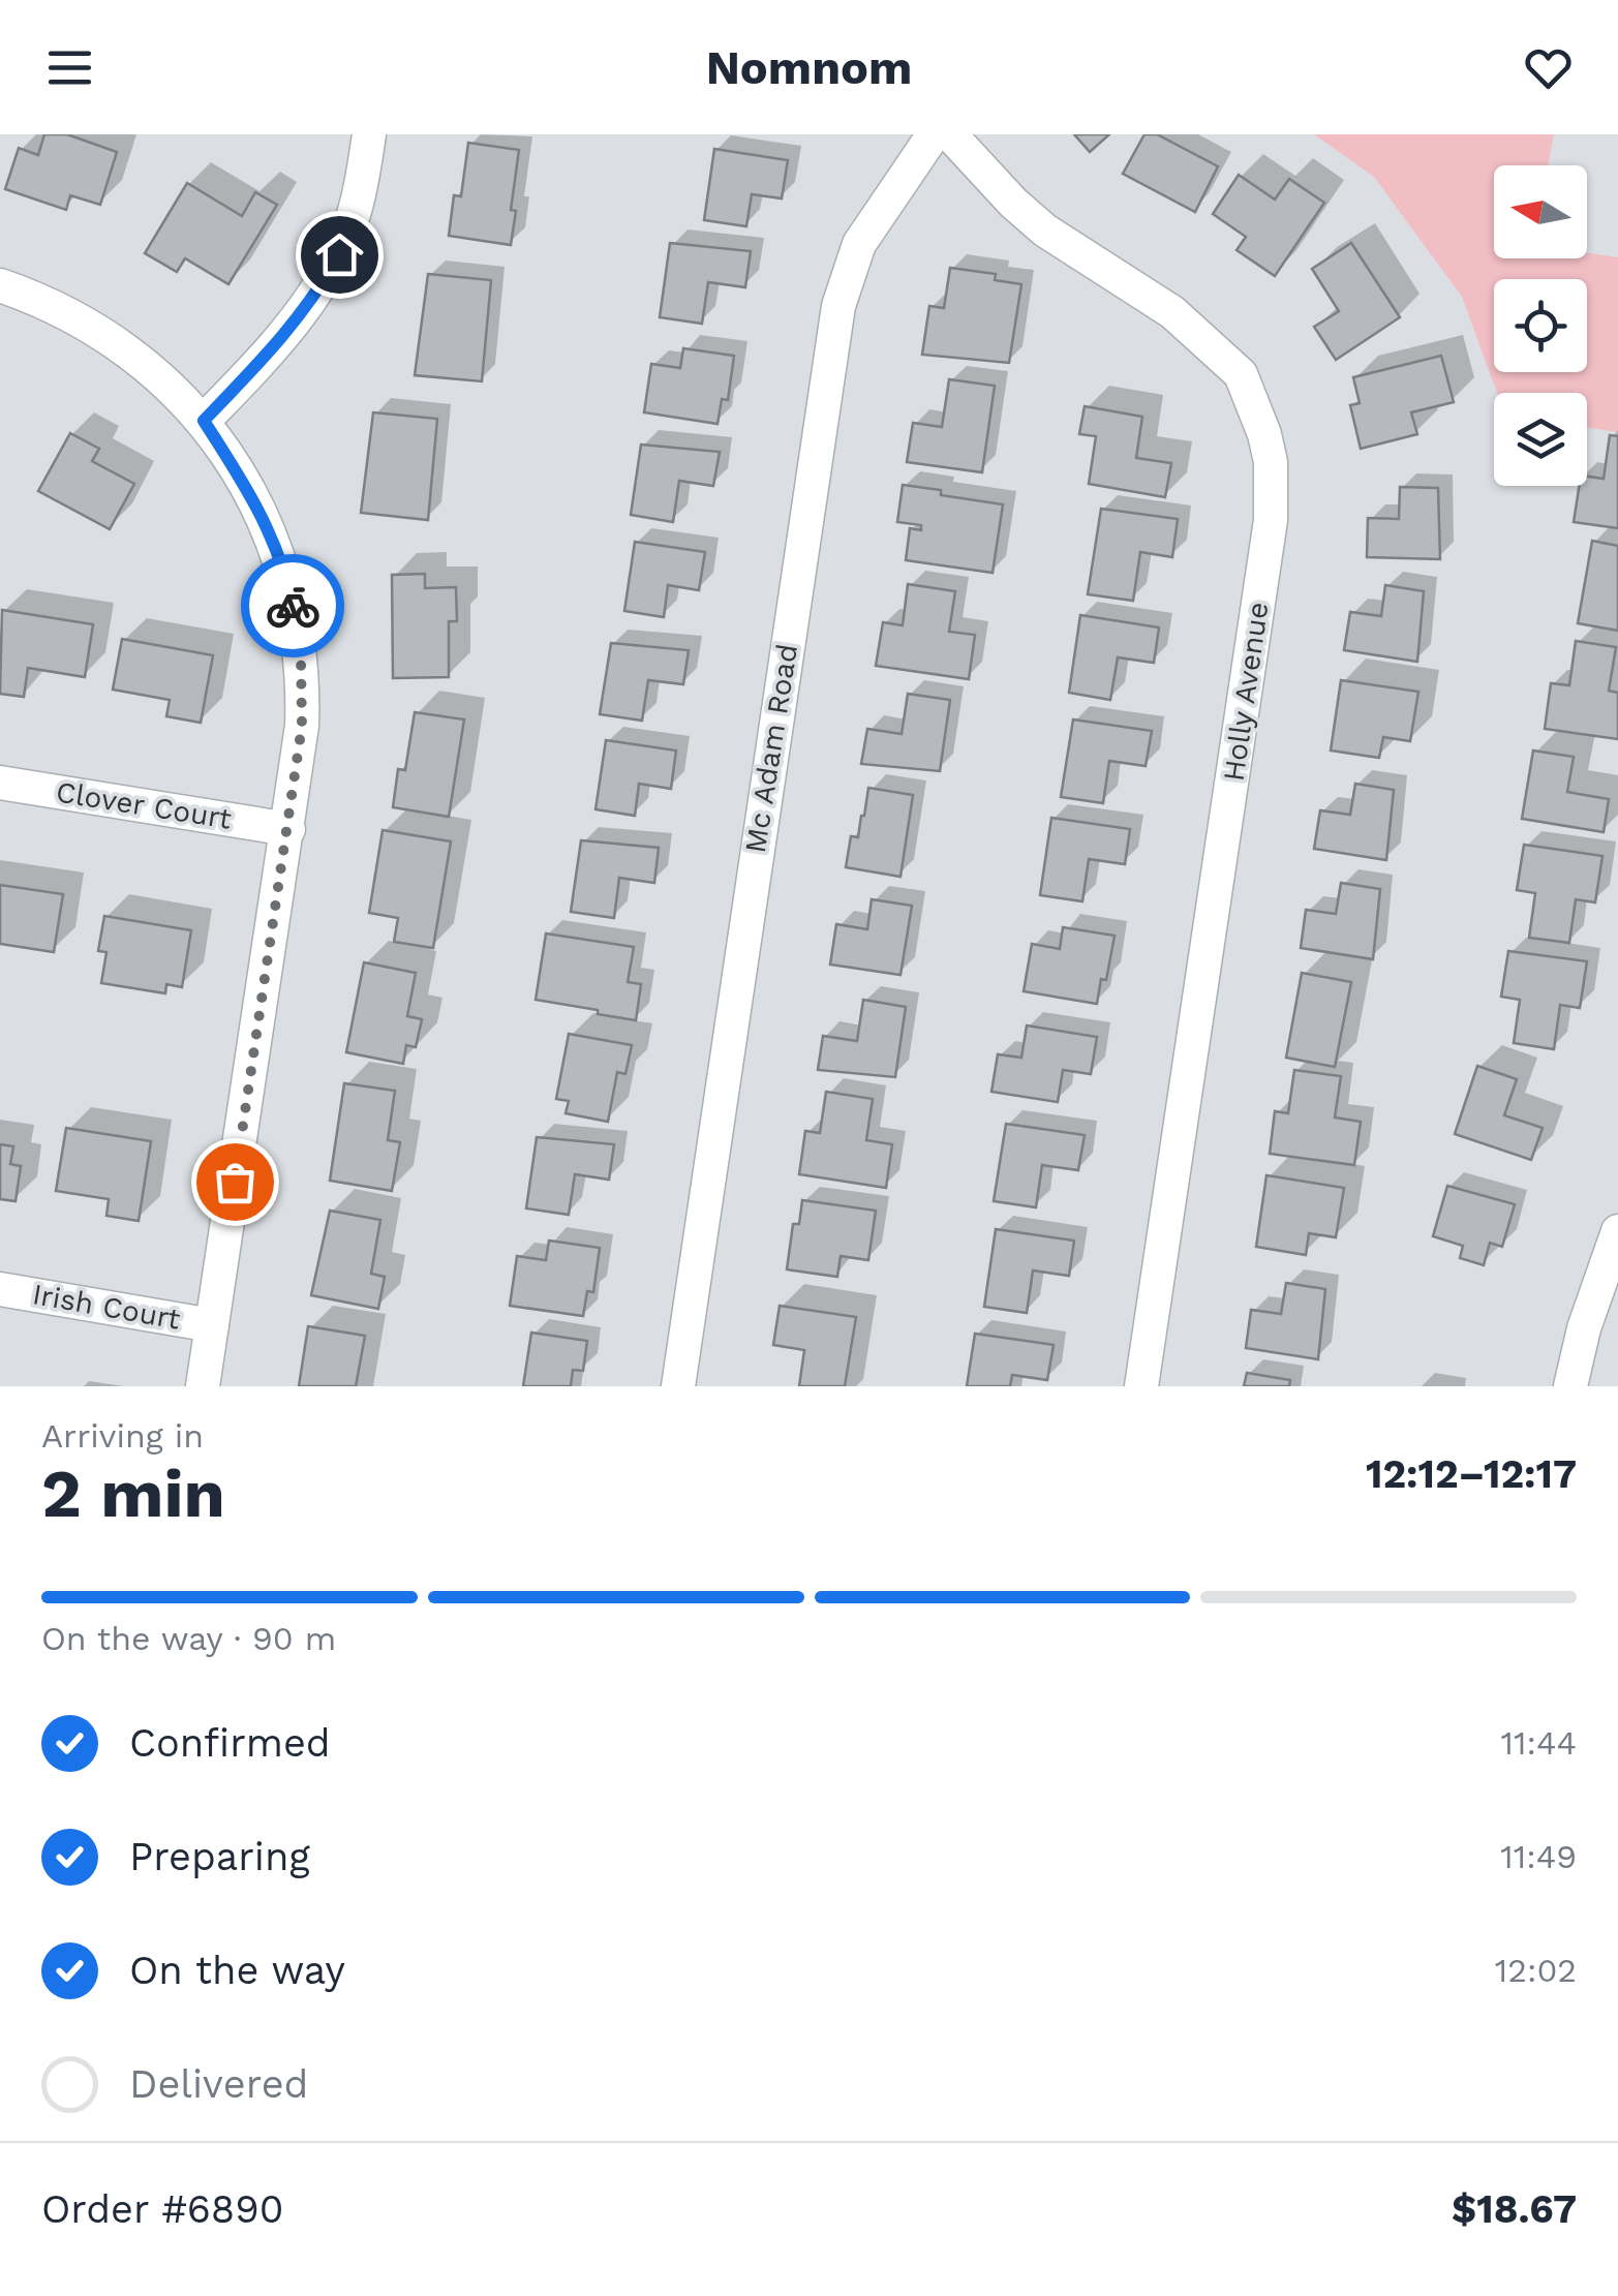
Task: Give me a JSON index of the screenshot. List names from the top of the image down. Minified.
{"streets":{"street":["Holly Avenue","Mc Adam Road","Clover Court","Irish Court"]},"north":"left","page":{"header":"Nomnom","heading":["2 min","Arriving in","12:12–12:17"],"panel":["Order #6890","$18.67"],"bar":"On the way · 90 m","list":[["Confirmed","11:44"],["Preparing","11:49"],["On the way","12:02"],"Delivered"]}}
